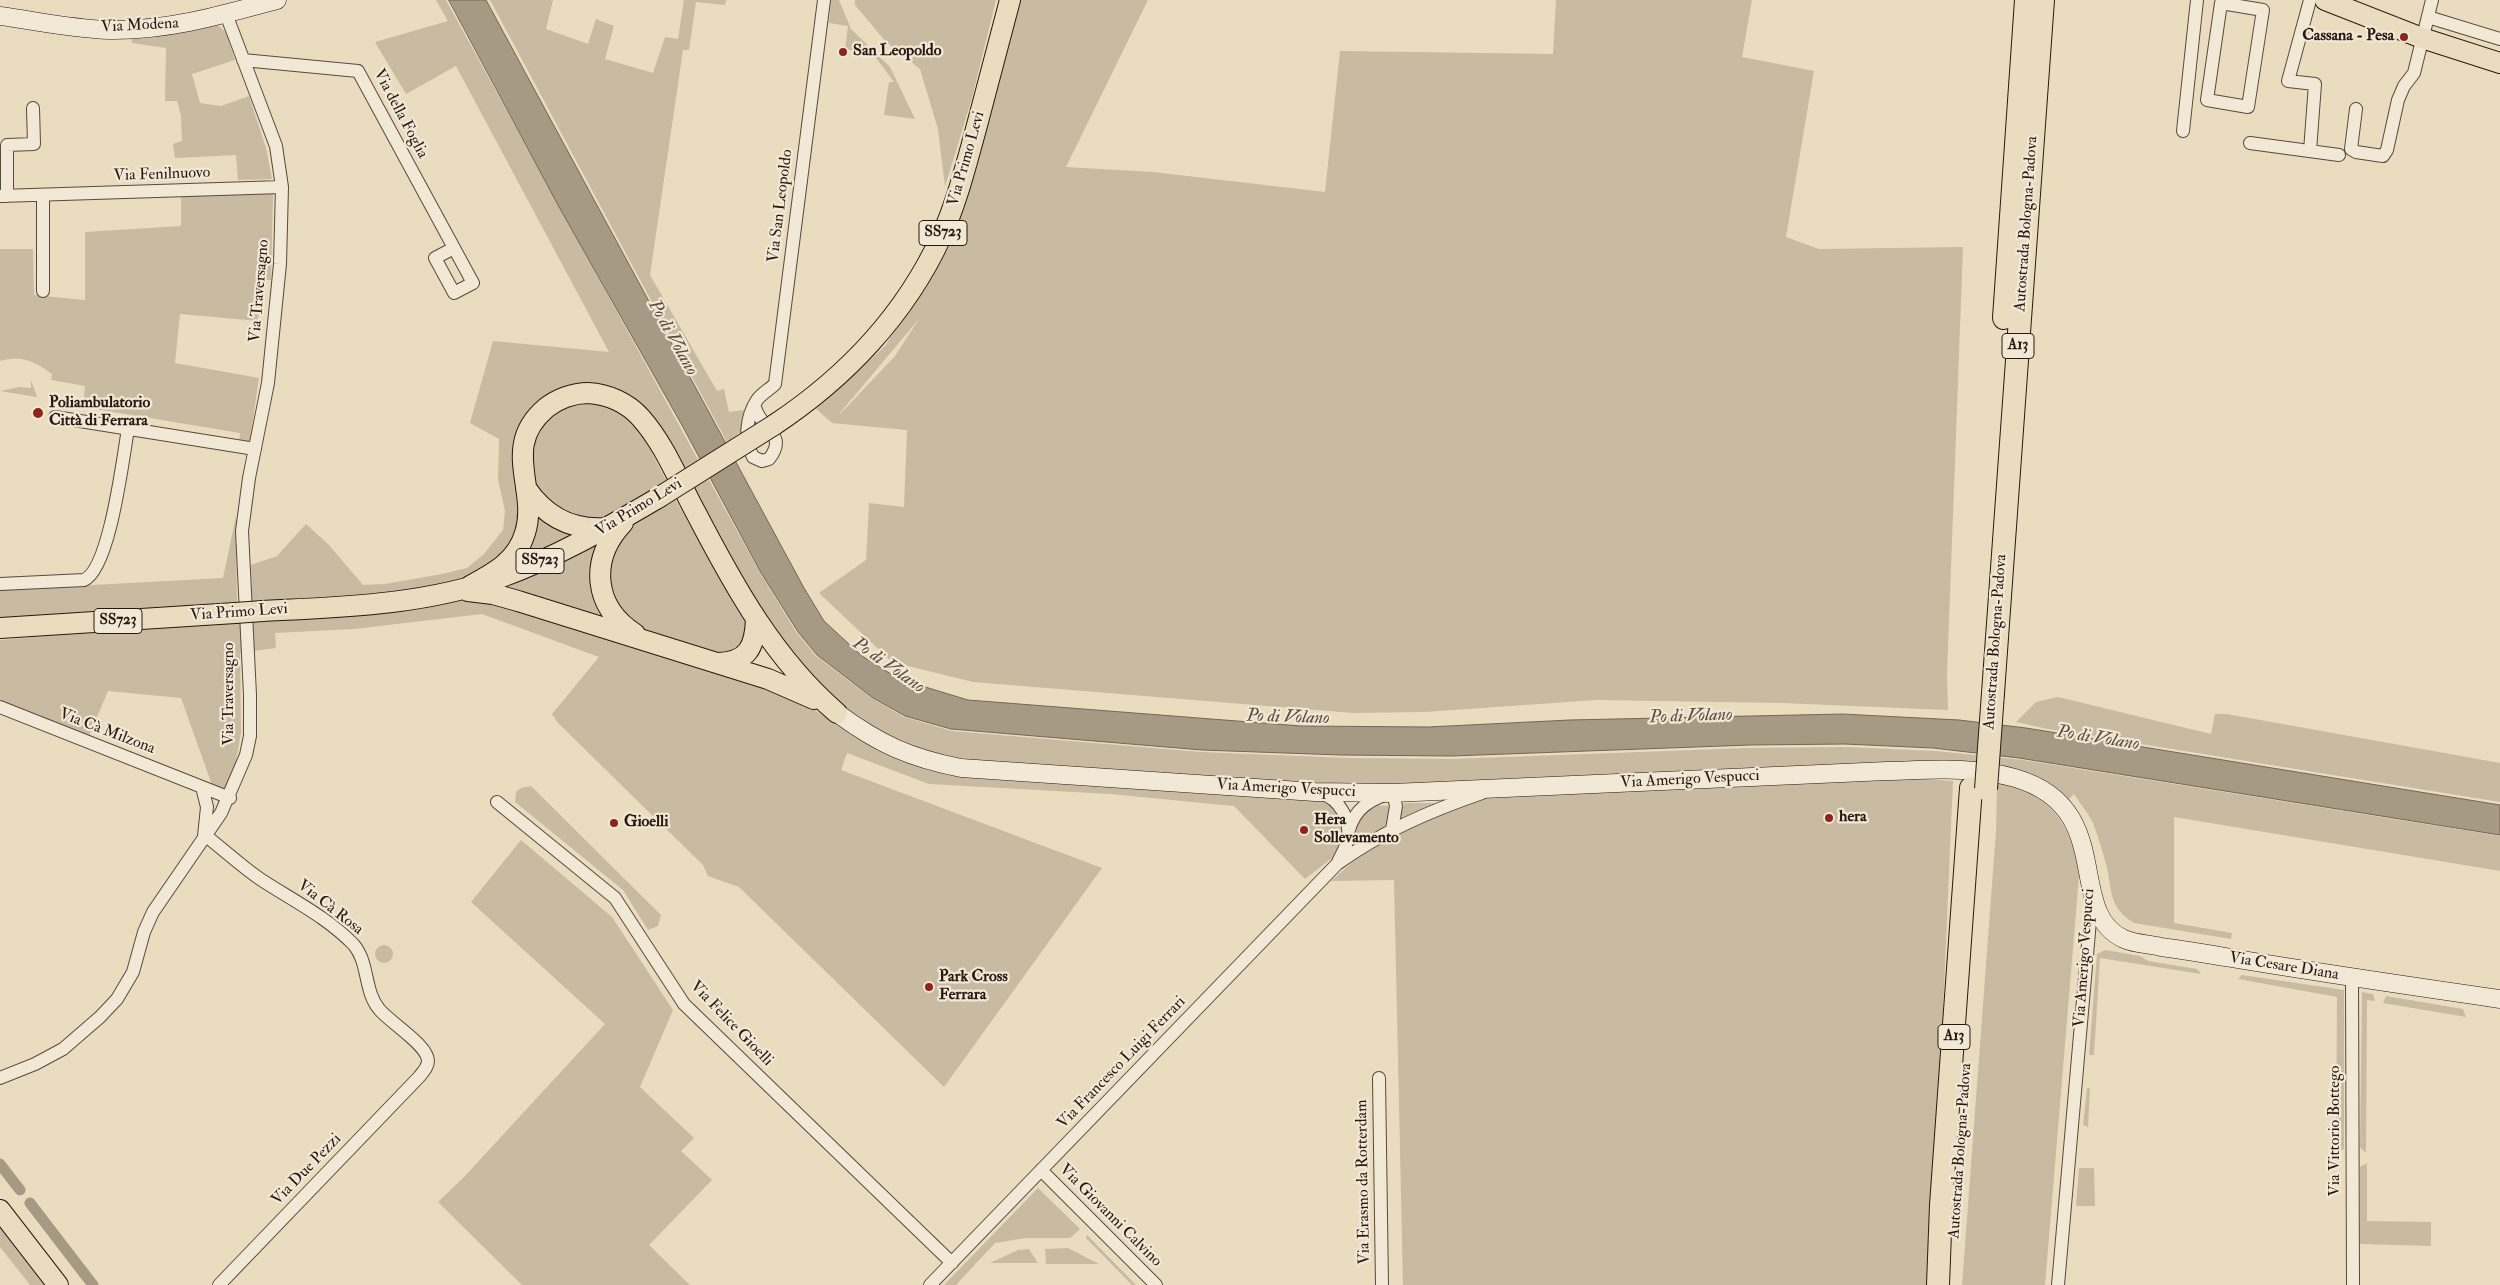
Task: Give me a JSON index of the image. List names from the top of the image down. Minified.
{"streets":{"highway":["Autostrada Bologna-Padova","A13"],"main road":["Via Modena","Via Primo Levi","SS723","Via Amerigo Vespucci","Via Cesare Diana"],"street":["Via della Foglia","Via Fenilnuovo","Via San Leopoldo","Via Traversagno","Via Cà Milzona","Via Cà Rosa","Via Felice Gioelli","Via Francesco Luigi Ferrari","Via Vittorio Bottego","Via Due Pezzi","Via Erasmo da Rotterdam","Via Giovanni Calvino"]},"crossings":[["Via Modena","Via Traversagno"],["Via della Foglia","Via Traversagno"],["Via Fenilnuovo","Via Traversagno"],["Via Traversagno","Via Cà Milzona"],["Via Traversagno","Via Cà Rosa"],["Via Amerigo Vespucci","Via Cesare Diana"],["Via Amerigo Vespucci","Via Francesco Luigi Ferrari"],["Via Cà Rosa","Via Due Pezzi"],["Via Cesare Diana","Via Vittorio Bottego"],["Via Felice Gioelli","Via Francesco Luigi Ferrari"],["Via Francesco Luigi Ferrari","Via Giovanni Calvino"]],"water":["Po di Volano"],"places":["Cassana - Pesa","San Leopoldo","Poliambulatorio Città di Ferrara","hera","Gioelli","Hera Sollevamento","Park Cross Ferrara"]}
